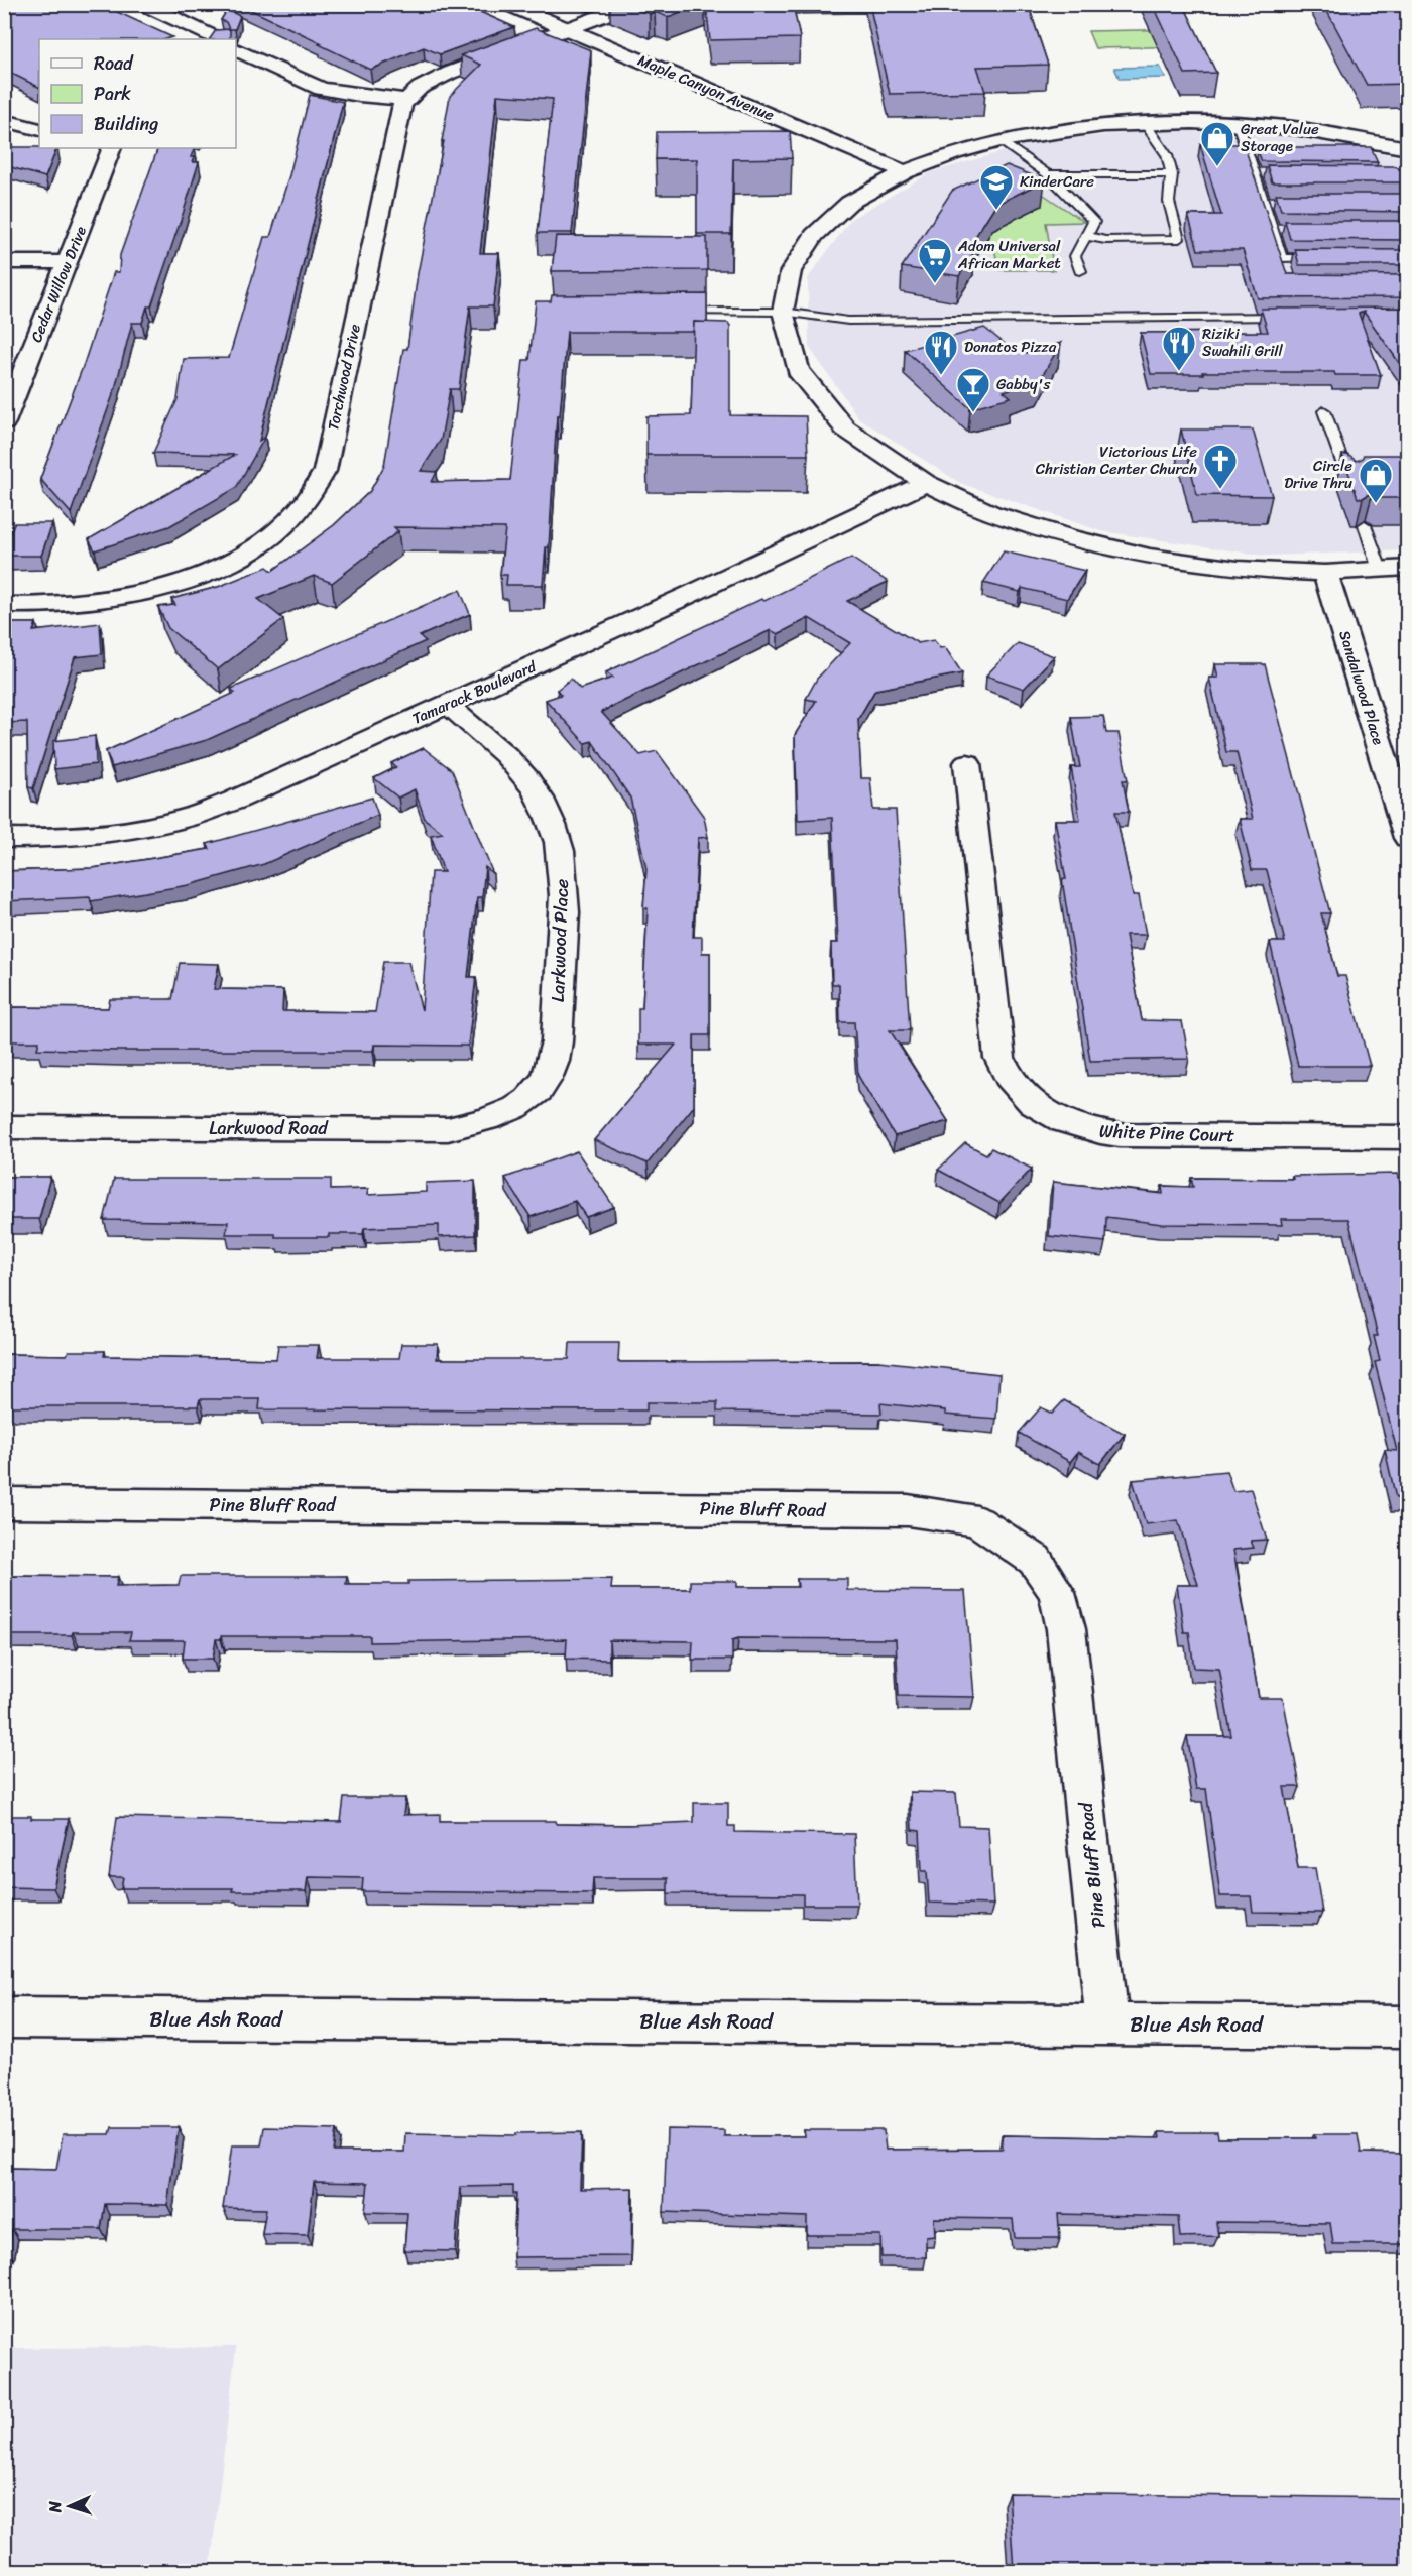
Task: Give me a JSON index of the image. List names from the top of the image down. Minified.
{"streets":{"street":["Maple Canyon Avenue","Cedar Willow Drive","Torchwood Drive","Sandalwood Place","Tamarack Boulevard","Larkwood Place","Larkwood Road","White Pine Court","Pine Bluff Road","Blue Ash Road"]},"crossings":[["Tamarack Boulevard","Larkwood Place"],["Larkwood Place","Larkwood Road"],["Pine Bluff Road","Blue Ash Road"]],"places":{"shop":["Great Value Storage","Circle Drive Thru"],"school or university":["KinderCare"],"supermarket":["Adom Universal African Market"],"restaurant":["Riziki Swahili Grill","Donatos Pizza"],"bar":["Gabby's"],"church":["Victorious Life Christian Center Church"]},"legend":["Road","Park","Building"],"north":"left"}
